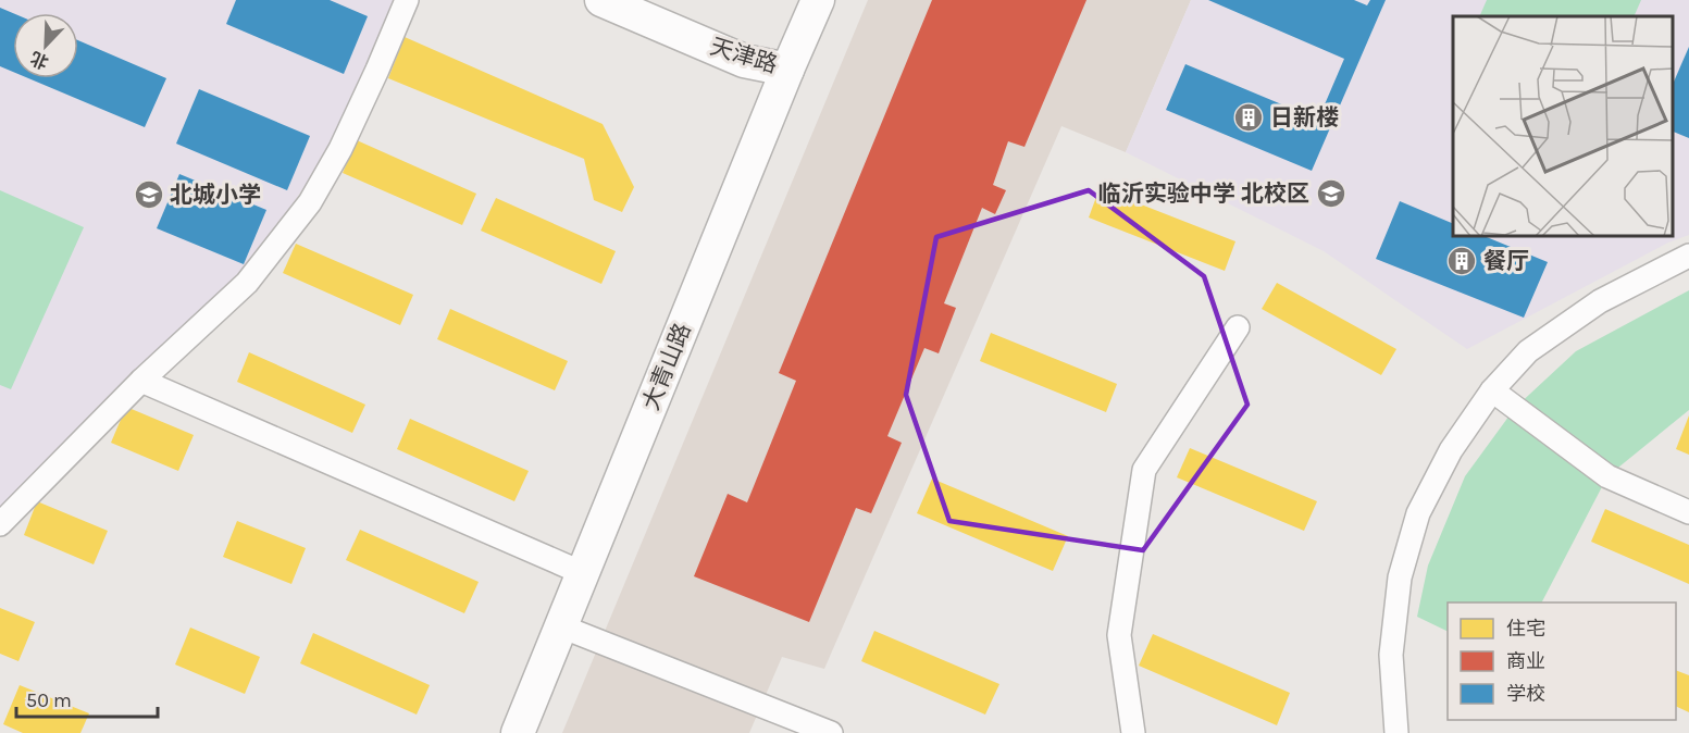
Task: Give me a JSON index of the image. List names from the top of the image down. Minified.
{"streets":{"street":["天津路","大青山路"]},"crossings":[["天津路","大青山路"]],"places":{"building":["日新楼","餐厅"],"school or university":["临沂实验中学 北校区","北城小学"]},"legend":["住宅","商业","学校"],"scale_bar":"50 m","north":"bottom left"}
